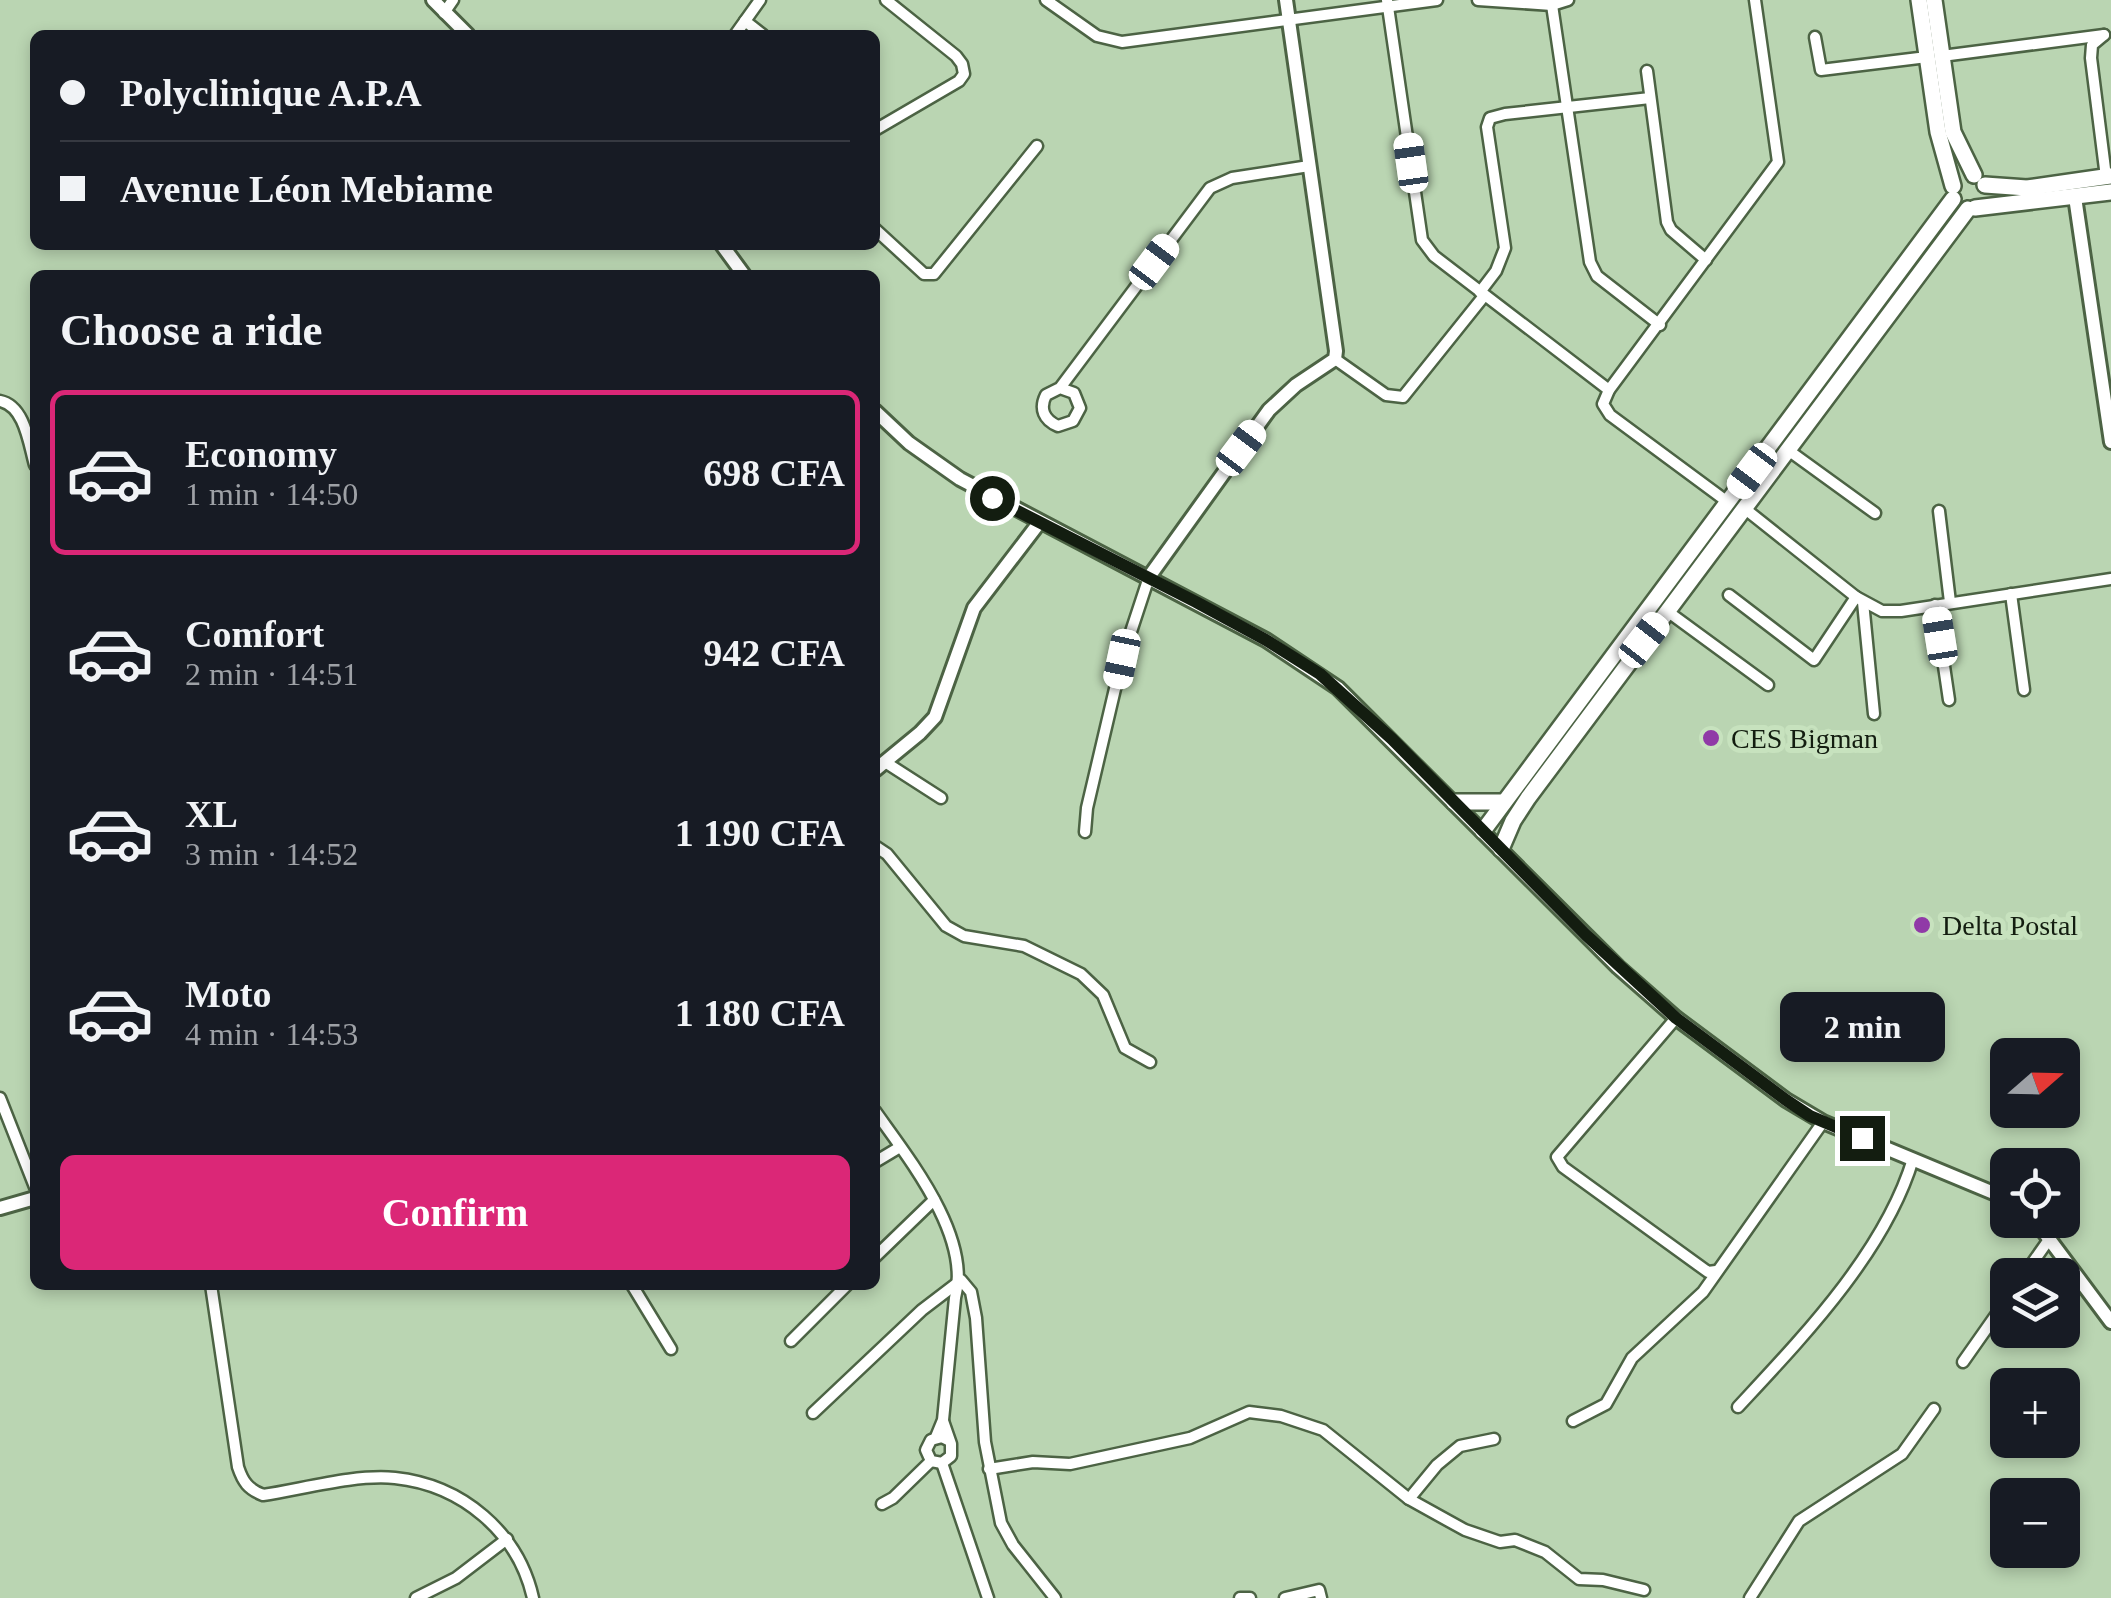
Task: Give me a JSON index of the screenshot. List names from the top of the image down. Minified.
{"places":["CES Bigman","Delta Postal"],"north":"right","page":{"banner":["Polyclinique A.P.A","Avenue Léon Mebiame"],"heading":"Choose a ride","list":[{"name":"Economy","note":"1 min · 14:50","value":"698 CFA"},{"name":"Comfort","note":"2 min · 14:51","value":"942 CFA"},{"name":"XL","note":"3 min · 14:52","value":"1 190 CFA"},{"name":"Moto","note":"4 min · 14:53","value":"1 180 CFA"}],"bubble":"2 min","map_buttons":["+","−"],"buttons":"Confirm"}}
